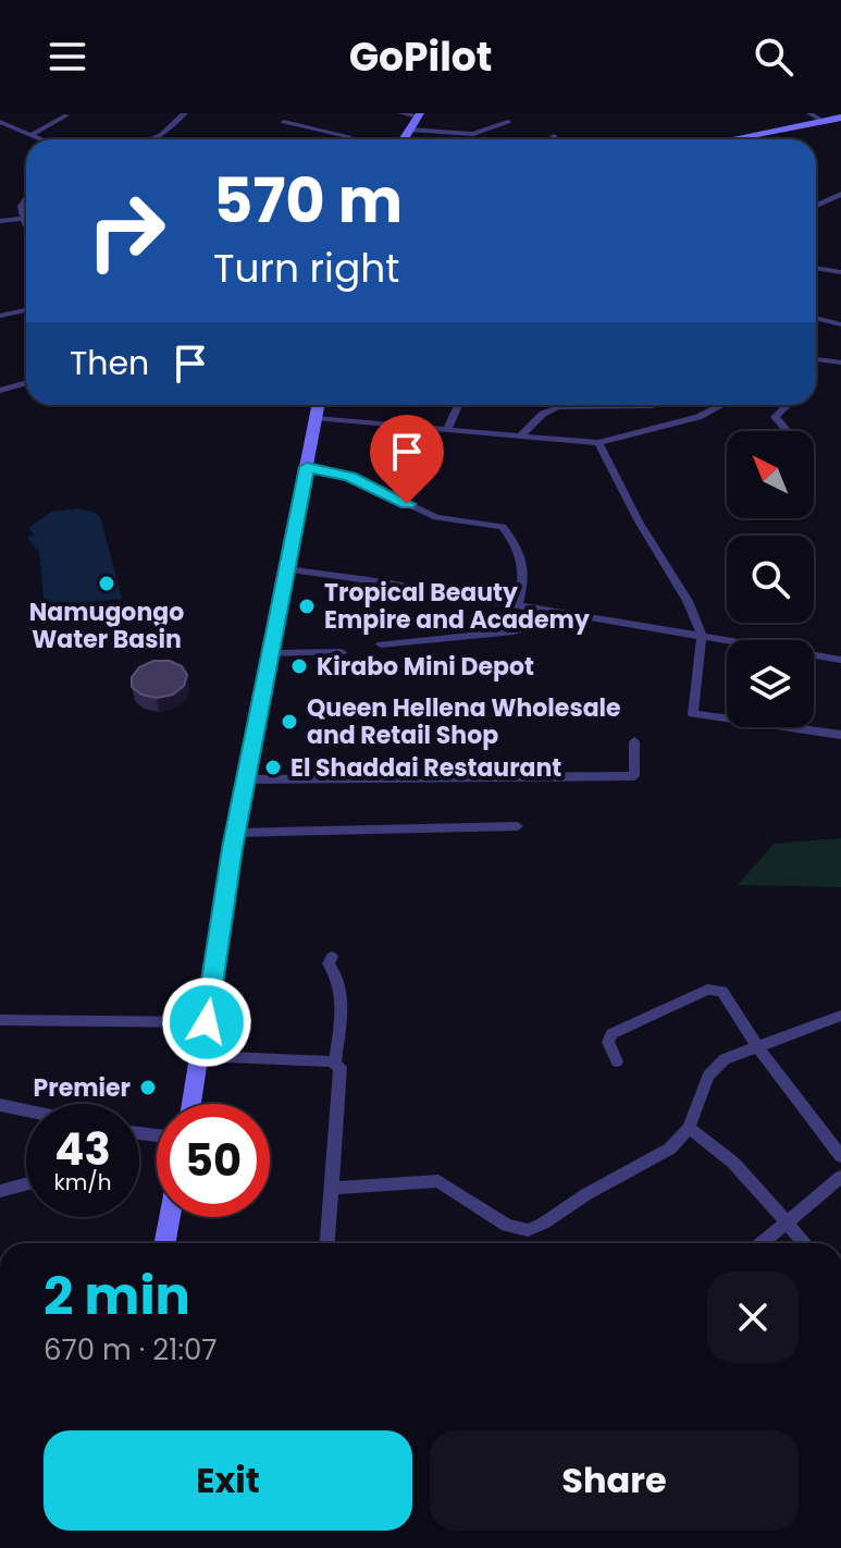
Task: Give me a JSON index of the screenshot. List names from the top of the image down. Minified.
{"places":["Namugongo Water Basin","Tropical Beauty Empire and Academy","Kirabo Mini Depot","Queen Hellena Wholesale and Retail Shop","El Shaddai Restaurant","Premier"],"north":"top left","page":{"header":"GoPilot","turn":["570 m","Turn right"],"then":"Then","speed":"43 km/h","limit":"50","heading":["2 min","670 m · 21:07"],"buttons":["Exit","Share"]}}
